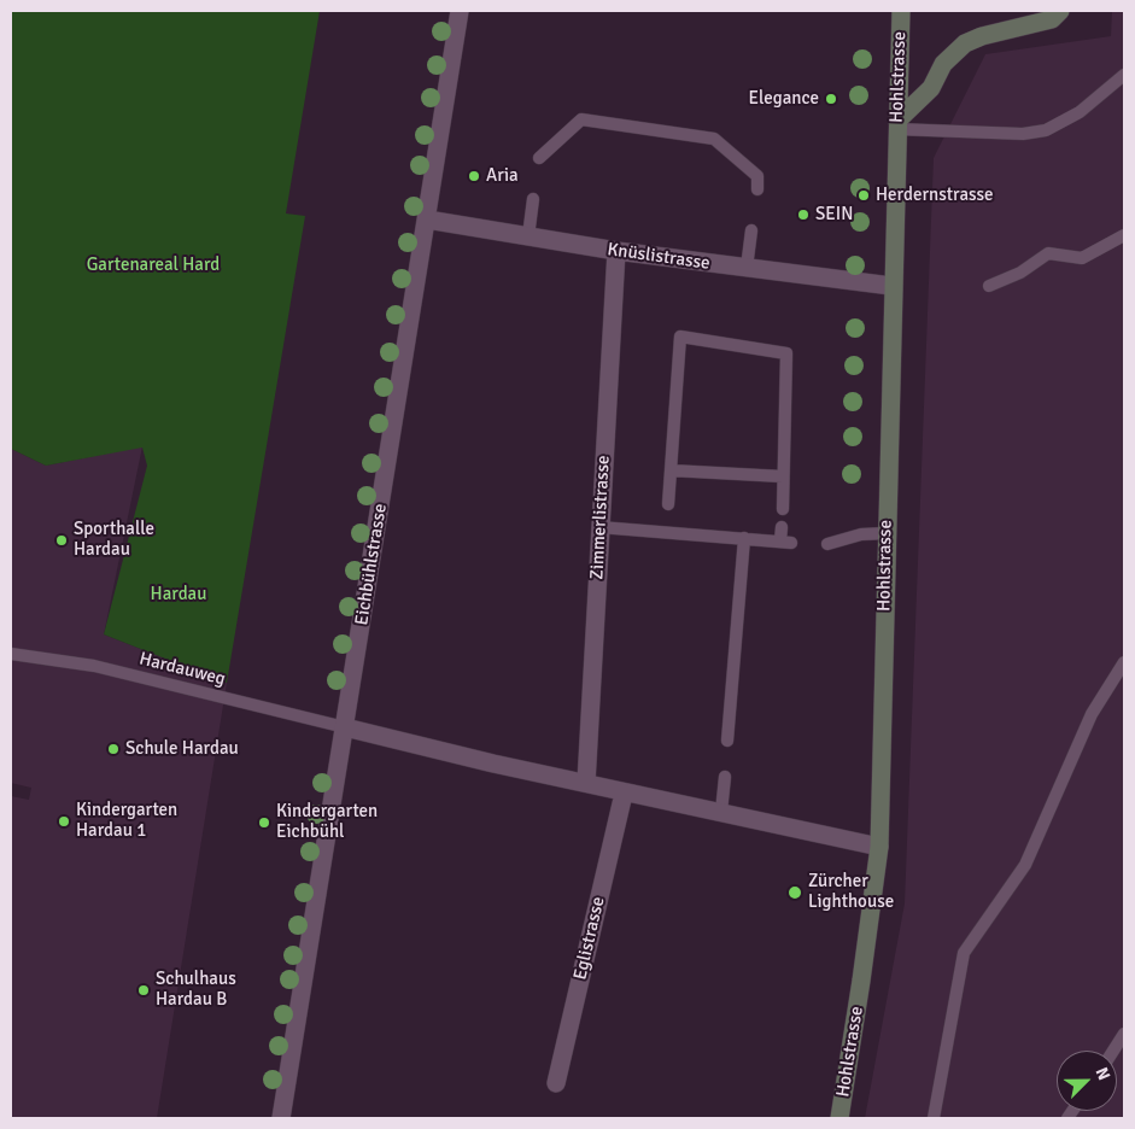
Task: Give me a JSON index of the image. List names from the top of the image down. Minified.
{"streets":{"street":["Hohlstrasse","Knüslistrasse","Zimmerlistrasse","Eichbühlstrasse","Eglistrasse"],"lane":["Hardauweg"]},"crossings":[["Hohlstrasse","Knüslistrasse"],["Knüslistrasse","Zimmerlistrasse"],["Knüslistrasse","Eichbühlstrasse"],["Eichbühlstrasse","Hardauweg"]],"parks":["Gartenareal Hard","Hardau"],"places":["Elegance","Aria","Herdernstrasse","SEIN","Sporthalle Hardau","Schule Hardau","Kindergarten Hardau 1","Kindergarten Eichbühl","Zürcher Lighthouse","Schulhaus Hardau B"],"north":"top right"}
